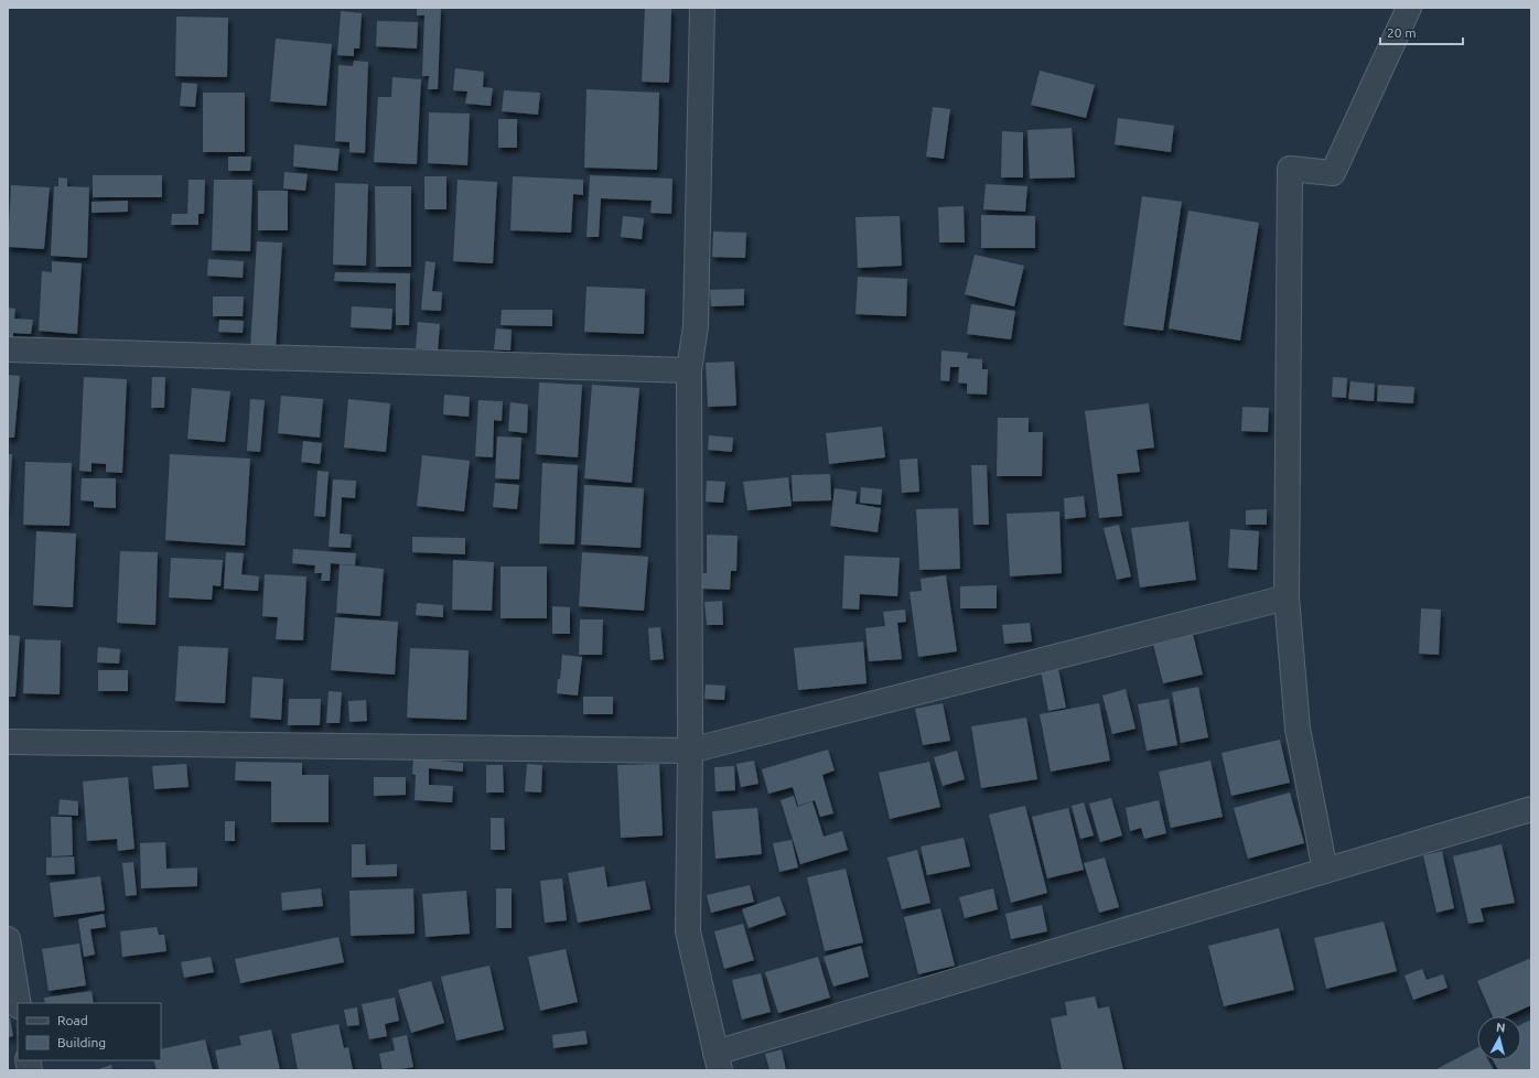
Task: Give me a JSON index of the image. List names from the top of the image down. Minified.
{"legend":["Road","Building"],"scale_bar":"20 m","north":"top"}
